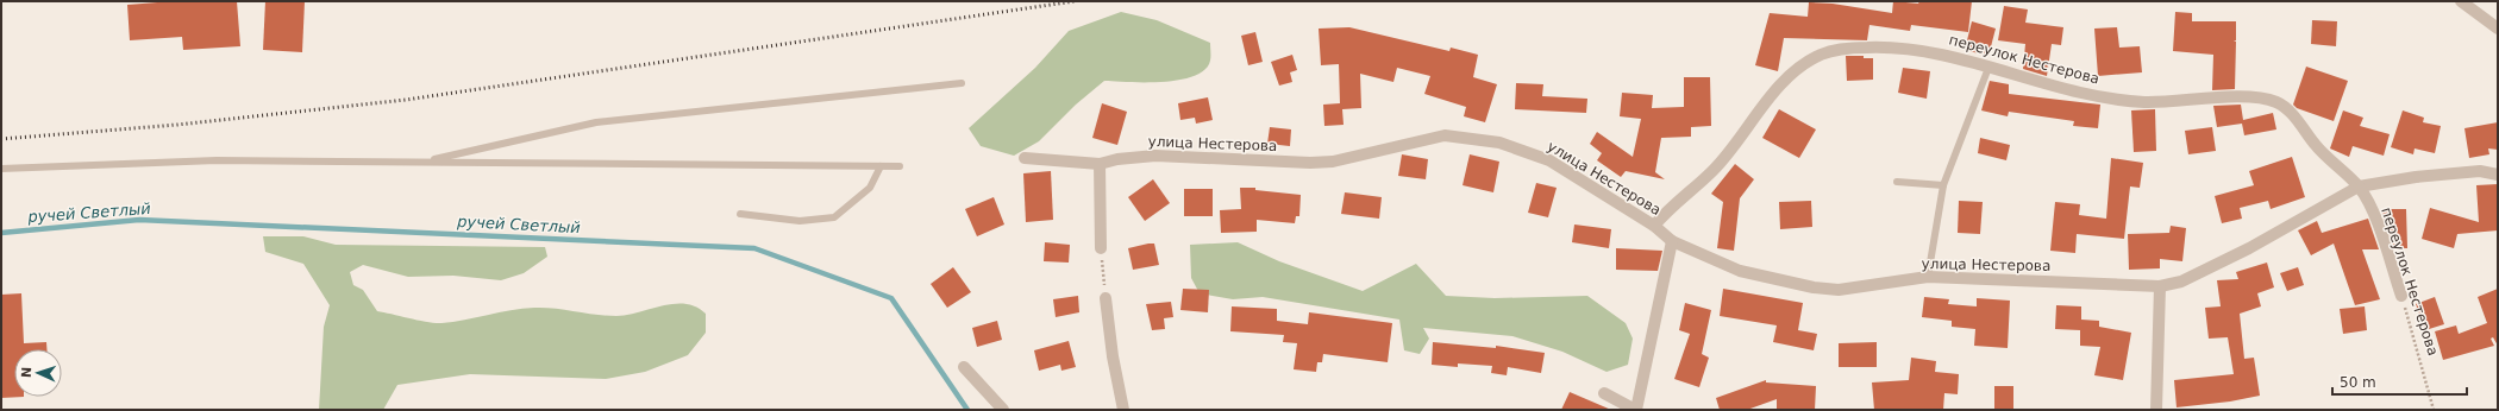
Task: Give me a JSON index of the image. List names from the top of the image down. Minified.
{"streets":{"street":["переулок Нестерова","улица Нестерова"]},"crossings":[["переулок Нестерова","улица Нестерова"]],"water":["ручей Светлый"],"scale_bar":"50 m","north":"left"}
